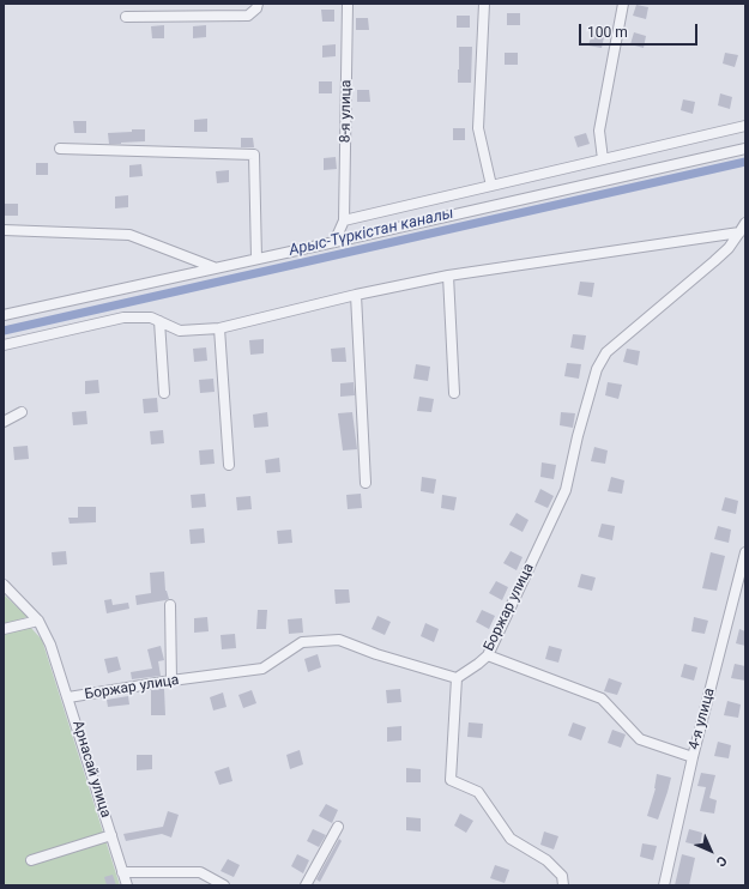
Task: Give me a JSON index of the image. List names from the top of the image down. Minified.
{"streets":{"street":["8-я улица","Боржар улица","4-я улица","Арнасай улица"]},"crossings":[["Боржар улица","Арнасай улица"]],"water":["Арыс-Түркістан каналы"],"scale_bar":"100 m","north":"bottom right"}
